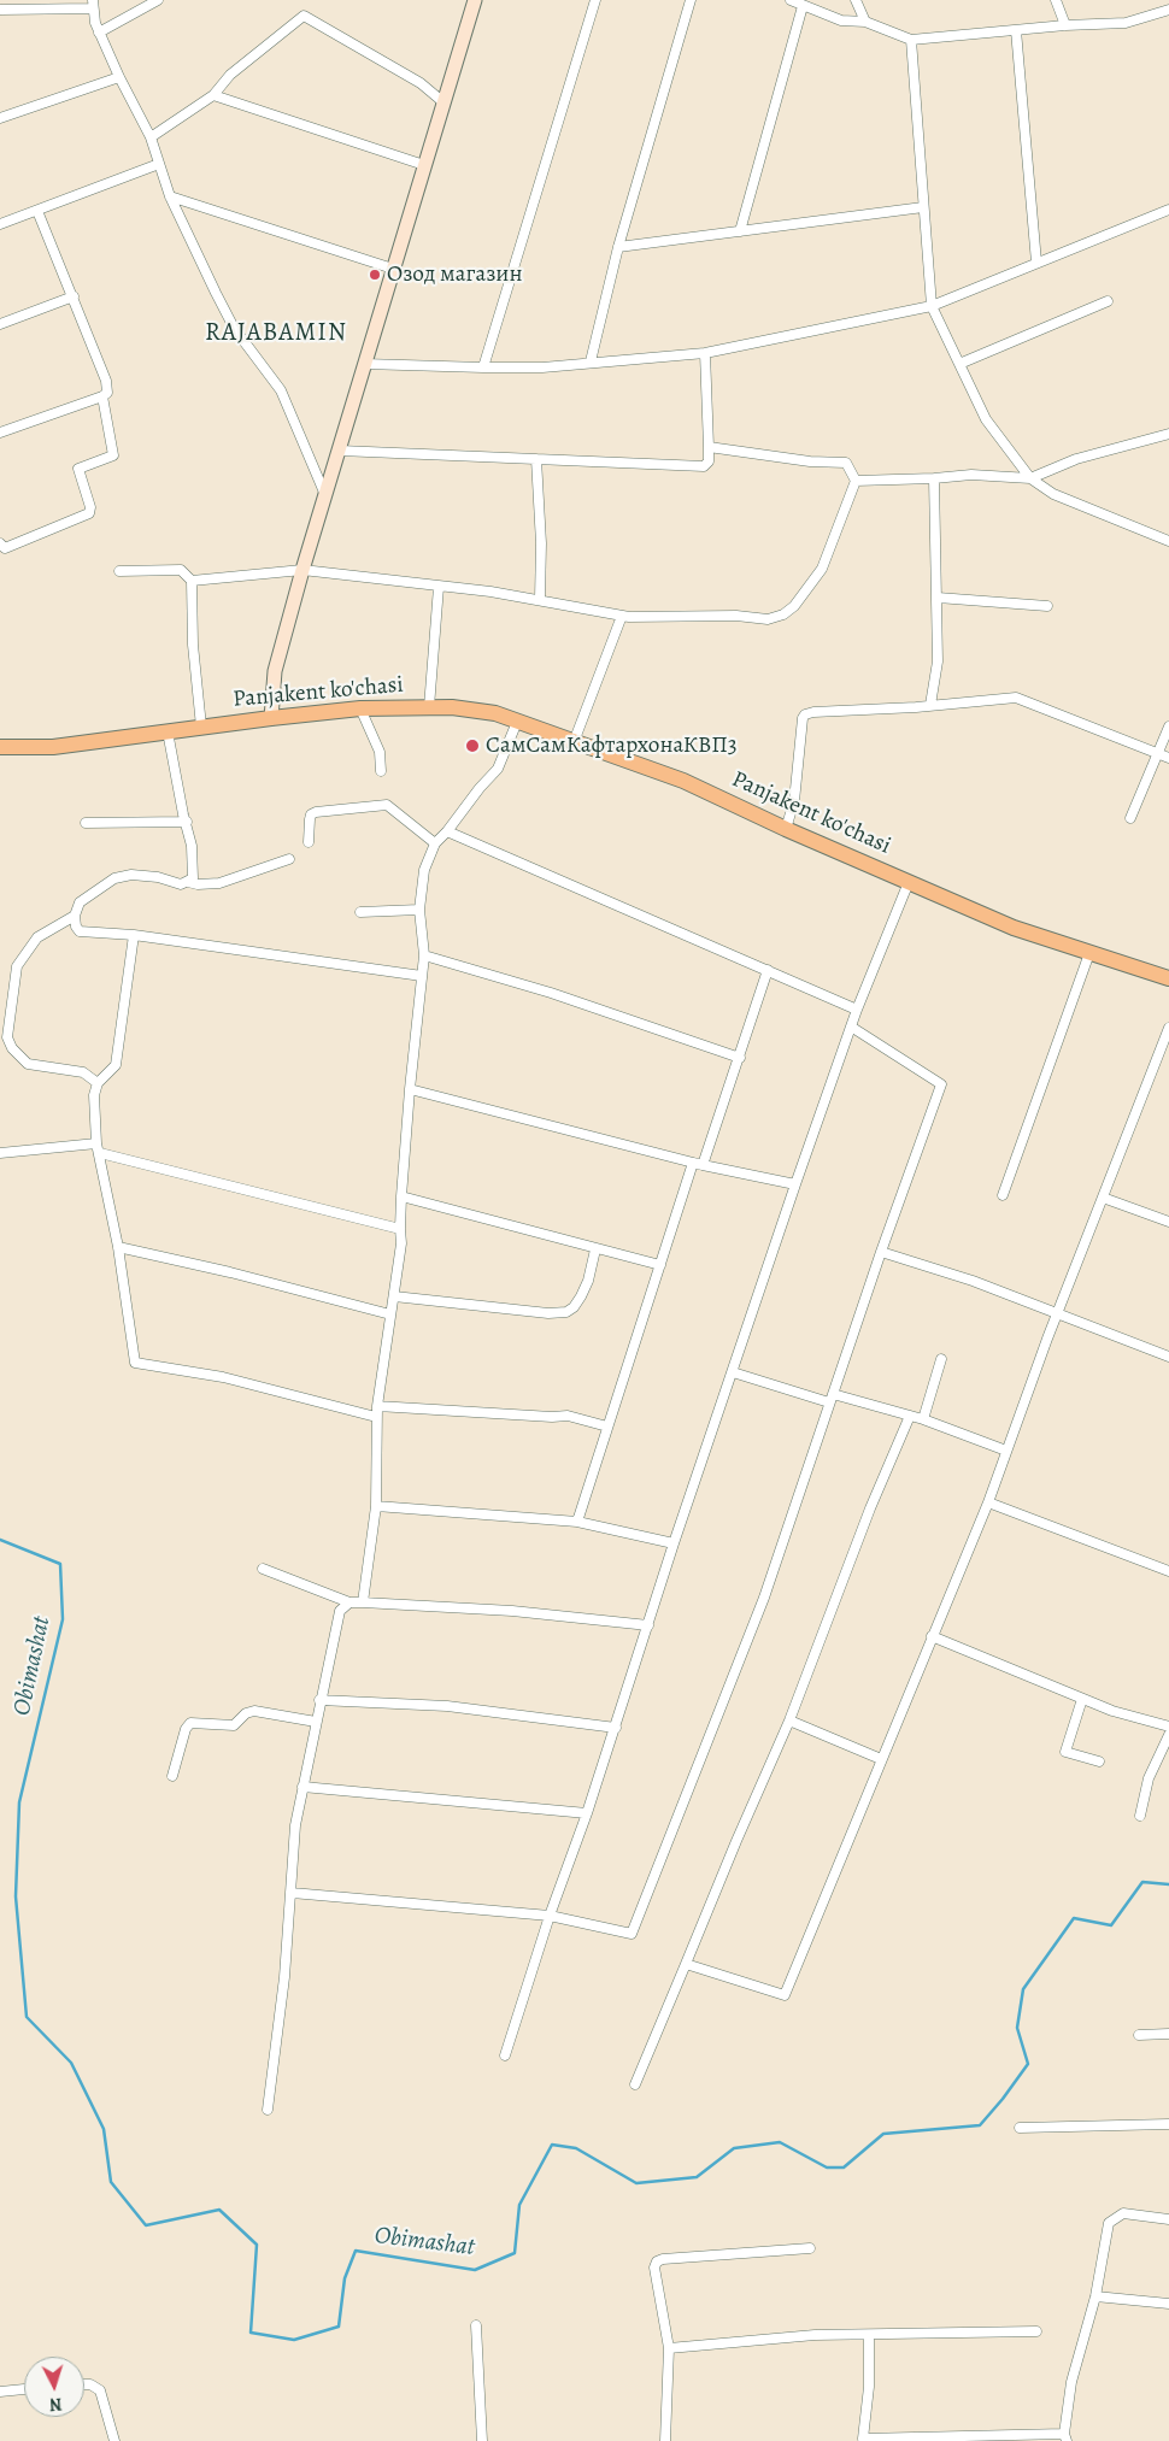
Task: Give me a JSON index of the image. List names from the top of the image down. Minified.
{"streets":{"main road":["Panjakent ko'chasi"]},"districts":["RAJABAMIN"],"water":["Obimashat"],"places":["Озод магазин","СамСамКафтархонаКВП3"],"north":"bottom"}
